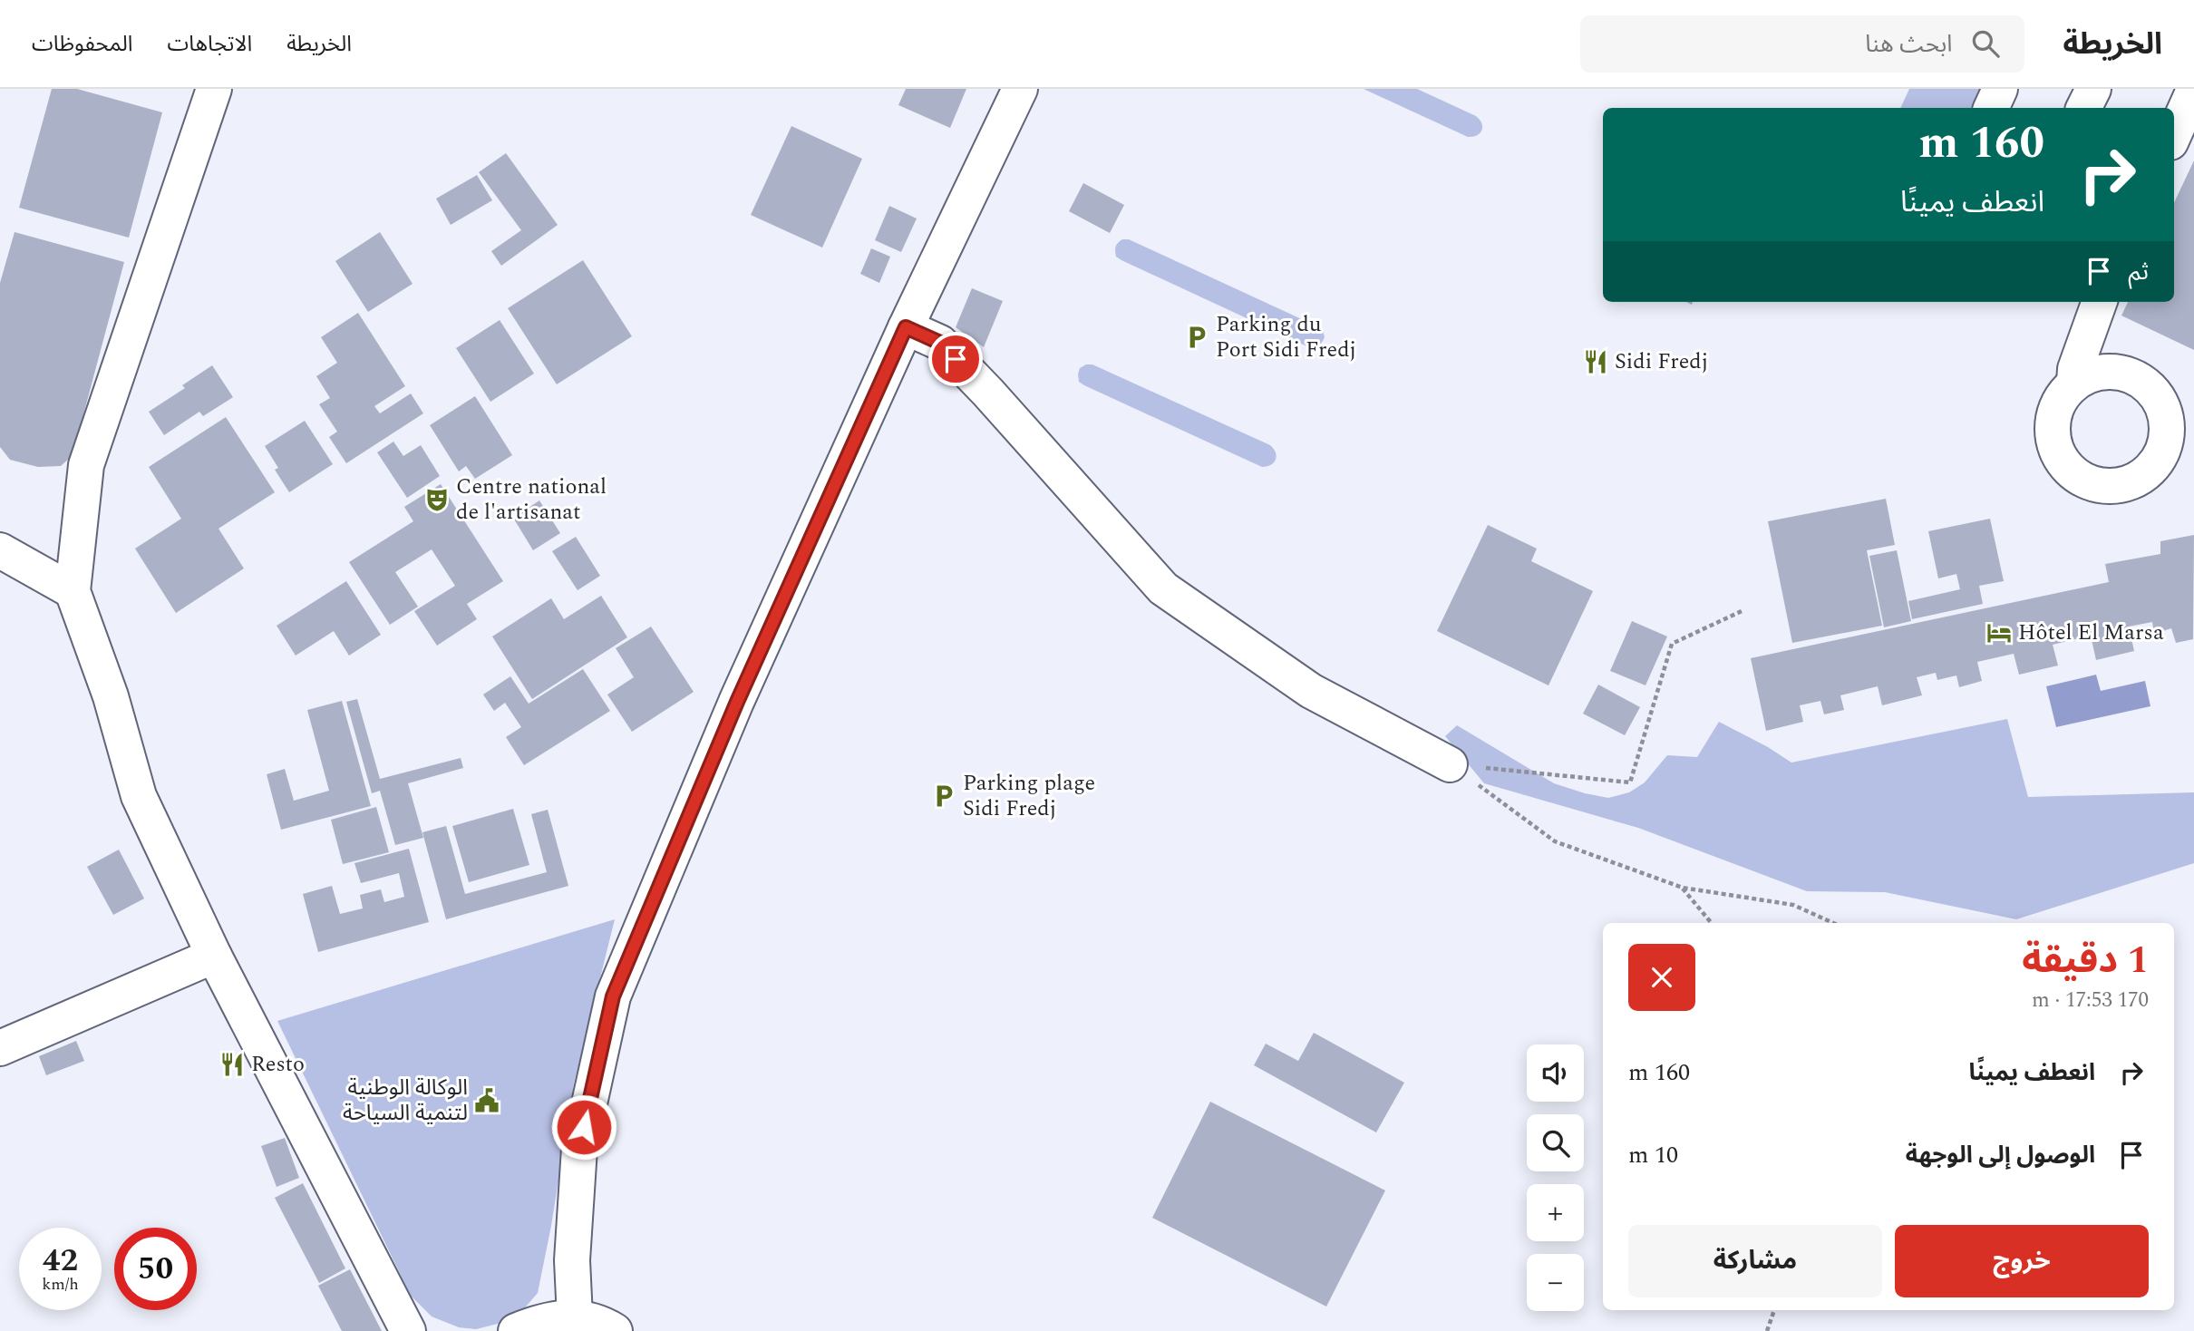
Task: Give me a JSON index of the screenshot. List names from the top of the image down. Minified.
{"places":{"parking":["Parking du Port Sidi Fredj","Parking plage Sidi Fredj"],"restaurant":["Sidi Fredj","Resto"],"theatre":["Centre national de l'artisanat"],"hotel":["Hôtel El Marsa"],"public building":["الوكالة الوطنية لتنمية السياحة"]},"page":{"header":"الخريطة","search":"ابحث هنا","nav":["الخريطة","الاتجاهات","المحفوظات"],"turn":["160 m","انعطف يمينًا"],"then":"ثم","heading":["1 دقيقة","170 m · 17:53"],"list":[{"name":"انعطف يمينًا","value":"160 m"},{"name":"الوصول إلى الوجهة","value":"10 m"}],"map_buttons":["+","−"],"buttons":["خروج","مشاركة"],"speed":"42 km/h","limit":"50"}}
